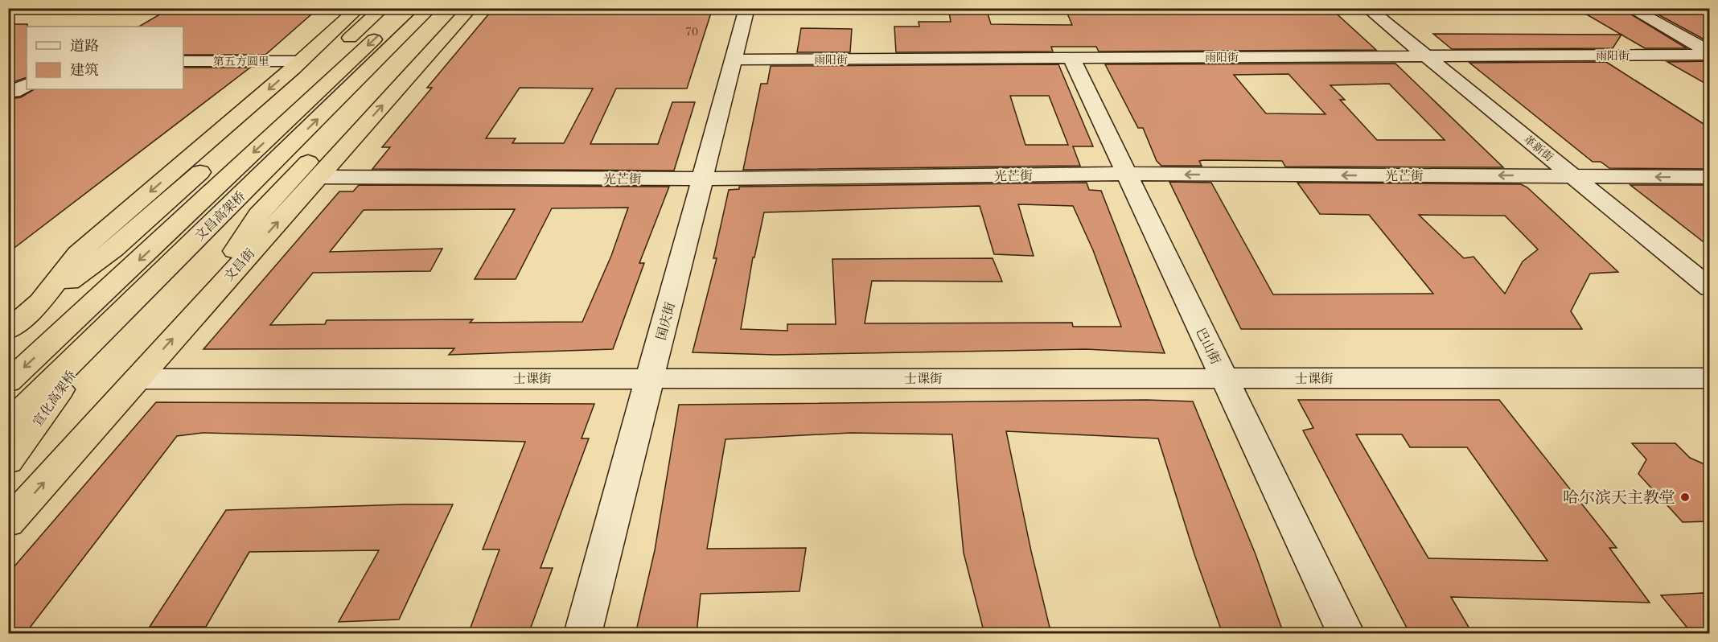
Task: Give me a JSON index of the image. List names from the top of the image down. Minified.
{"streets":{"highway":["文昌高架桥","文昌街","宣化高架桥"],"street":["雨阳街","第五方圆里","革新街","光芒街","国庆街","巴山街","士课街"]},"crossings":[["雨阳街","革新街"],["雨阳街","国庆街"],["雨阳街","巴山街"],["革新街","光芒街"],["光芒街","文昌街"],["光芒街","国庆街"],["光芒街","巴山街"],["文昌高架桥","宣化高架桥"],["文昌街","士课街"],["国庆街","士课街"],["巴山街","士课街"]],"one_way":["光芒街"],"places":["哈尔滨天主教堂"],"house_numbers":["70"],"legend":["道路","建筑"]}
